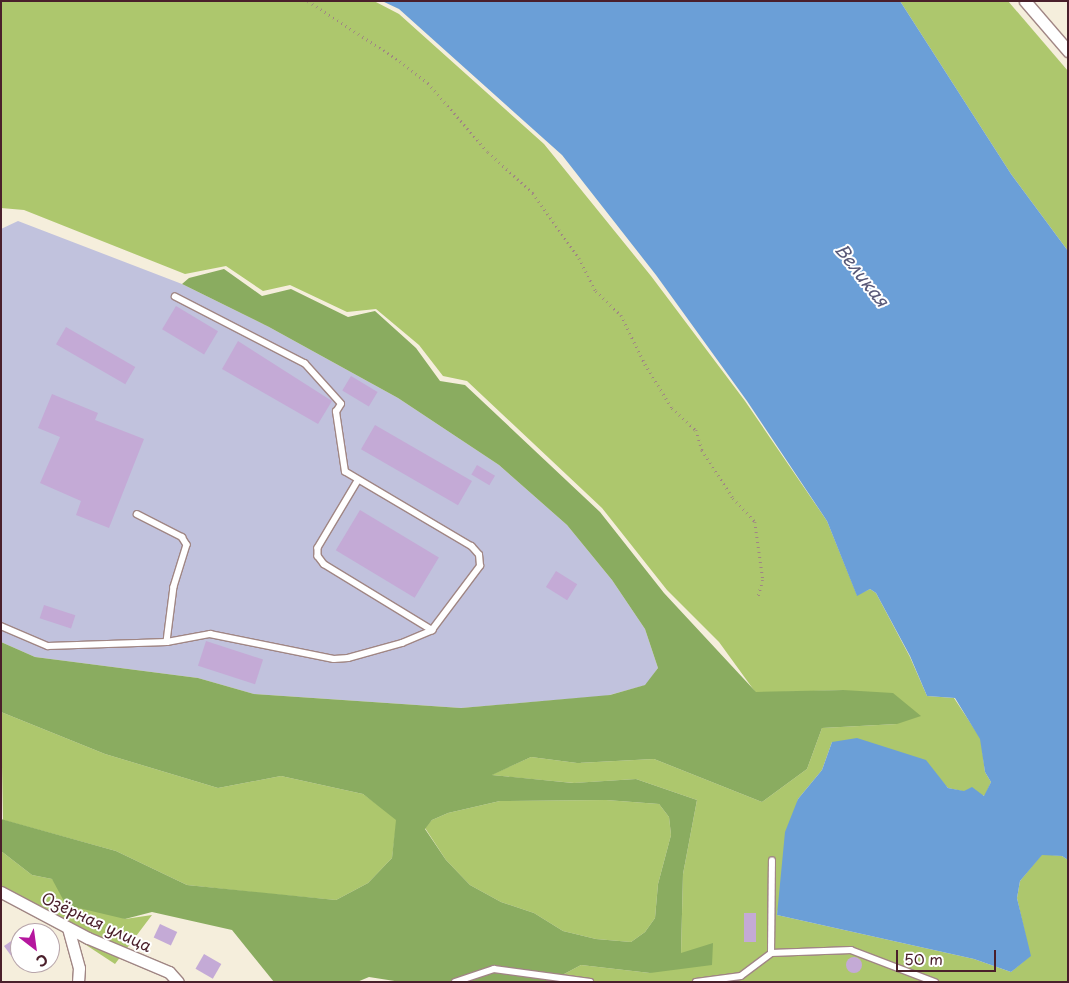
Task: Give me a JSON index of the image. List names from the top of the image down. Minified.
{"streets":{"street":["Озёрная улица"]},"water":["Великая"],"scale_bar":"50 m","north":"bottom right"}
